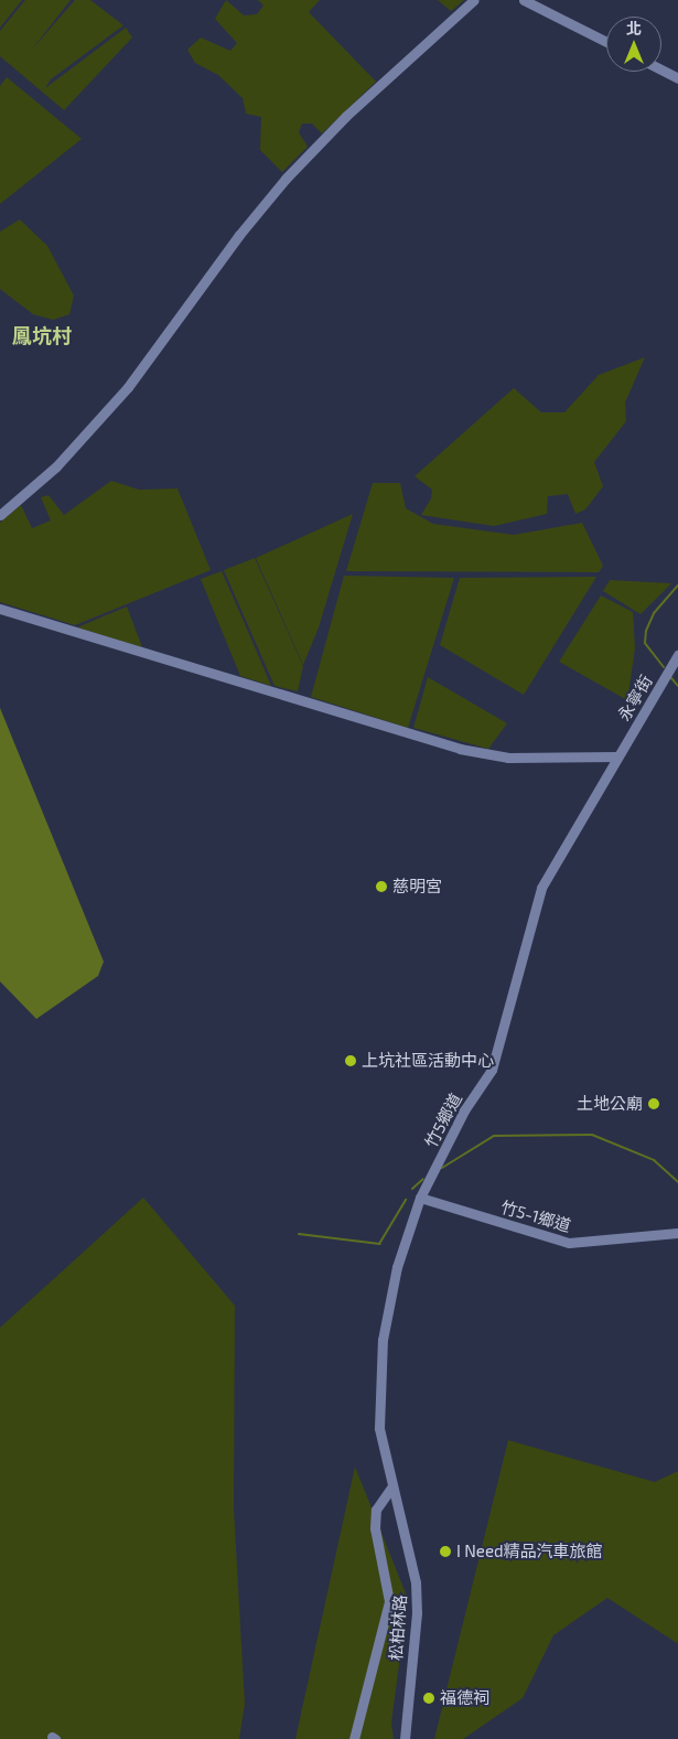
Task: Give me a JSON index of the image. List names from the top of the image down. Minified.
{"streets":{"street":["永寧街","竹5鄉道","竹5-1鄉道","松柏林路"]},"crossings":[["永寧街","竹5鄉道"],["竹5鄉道","竹5-1鄉道"],["竹5鄉道","松柏林路"]],"districts":["鳳坑村"],"places":["慈明宮","上坑社區活動中心","土地公廟","I Need精品汽車旅館","福德祠"],"north":"top"}
